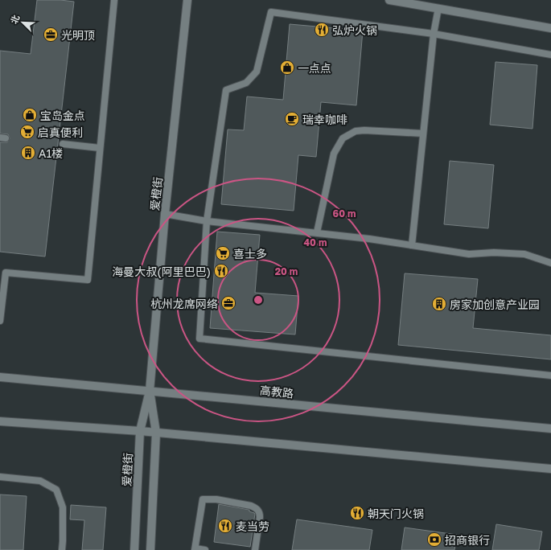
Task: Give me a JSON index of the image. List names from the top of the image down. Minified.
{"streets":{"main road":["爱橙街","高教路"]},"crossings":[["爱橙街","高教路"]],"places":{"restaurant":["弘炉火锅","海曼大叔(阿里巴巴)","朝天门火锅","麦当劳"],"office":["光明顶","杭州龙席网络"],"shop":["一点点","宝岛金点"],"cafe":["瑞幸咖啡"],"supermarket":["启真便利","喜士多"],"building":["A1楼","房家加创意产业园"],"bank":["招商银行"]},"north":"top left","rings":["60 m","40 m","20 m"]}
